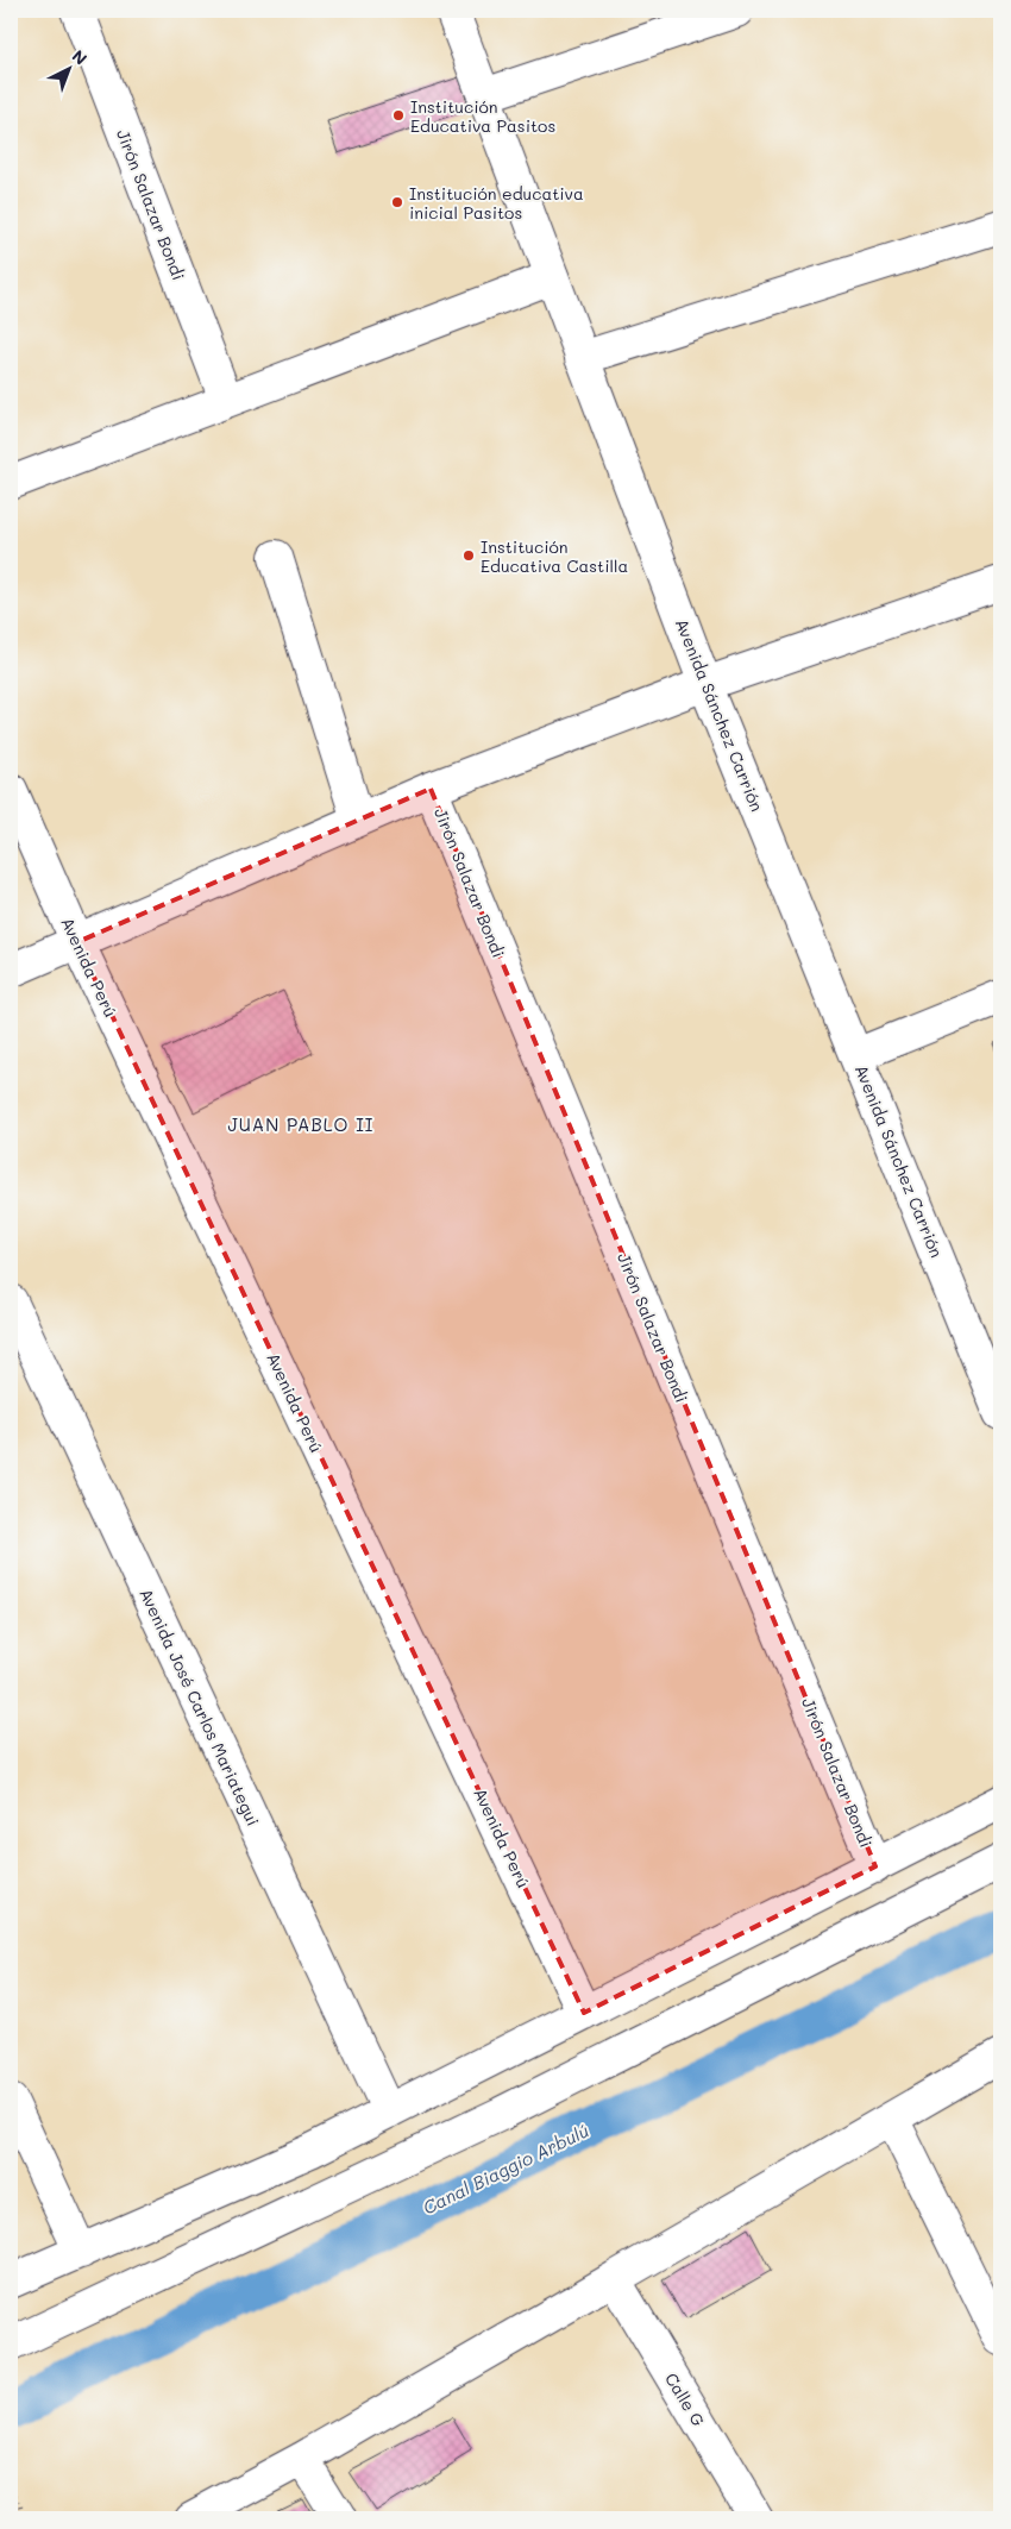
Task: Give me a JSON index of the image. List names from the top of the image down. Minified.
{"streets":{"street":["Jirón Salazar Bondi","Avenida Sánchez Carrión","Avenida Perú","Avenida José Carlos Mariategui","Calle G"]},"districts":["JUAN PABLO II"],"water":["Canal Biaggio Arbulú"],"places":["Institución Educativa Pasitos","Institución educativa inicial Pasitos","Institución Educativa Castilla"],"north":"top right"}
